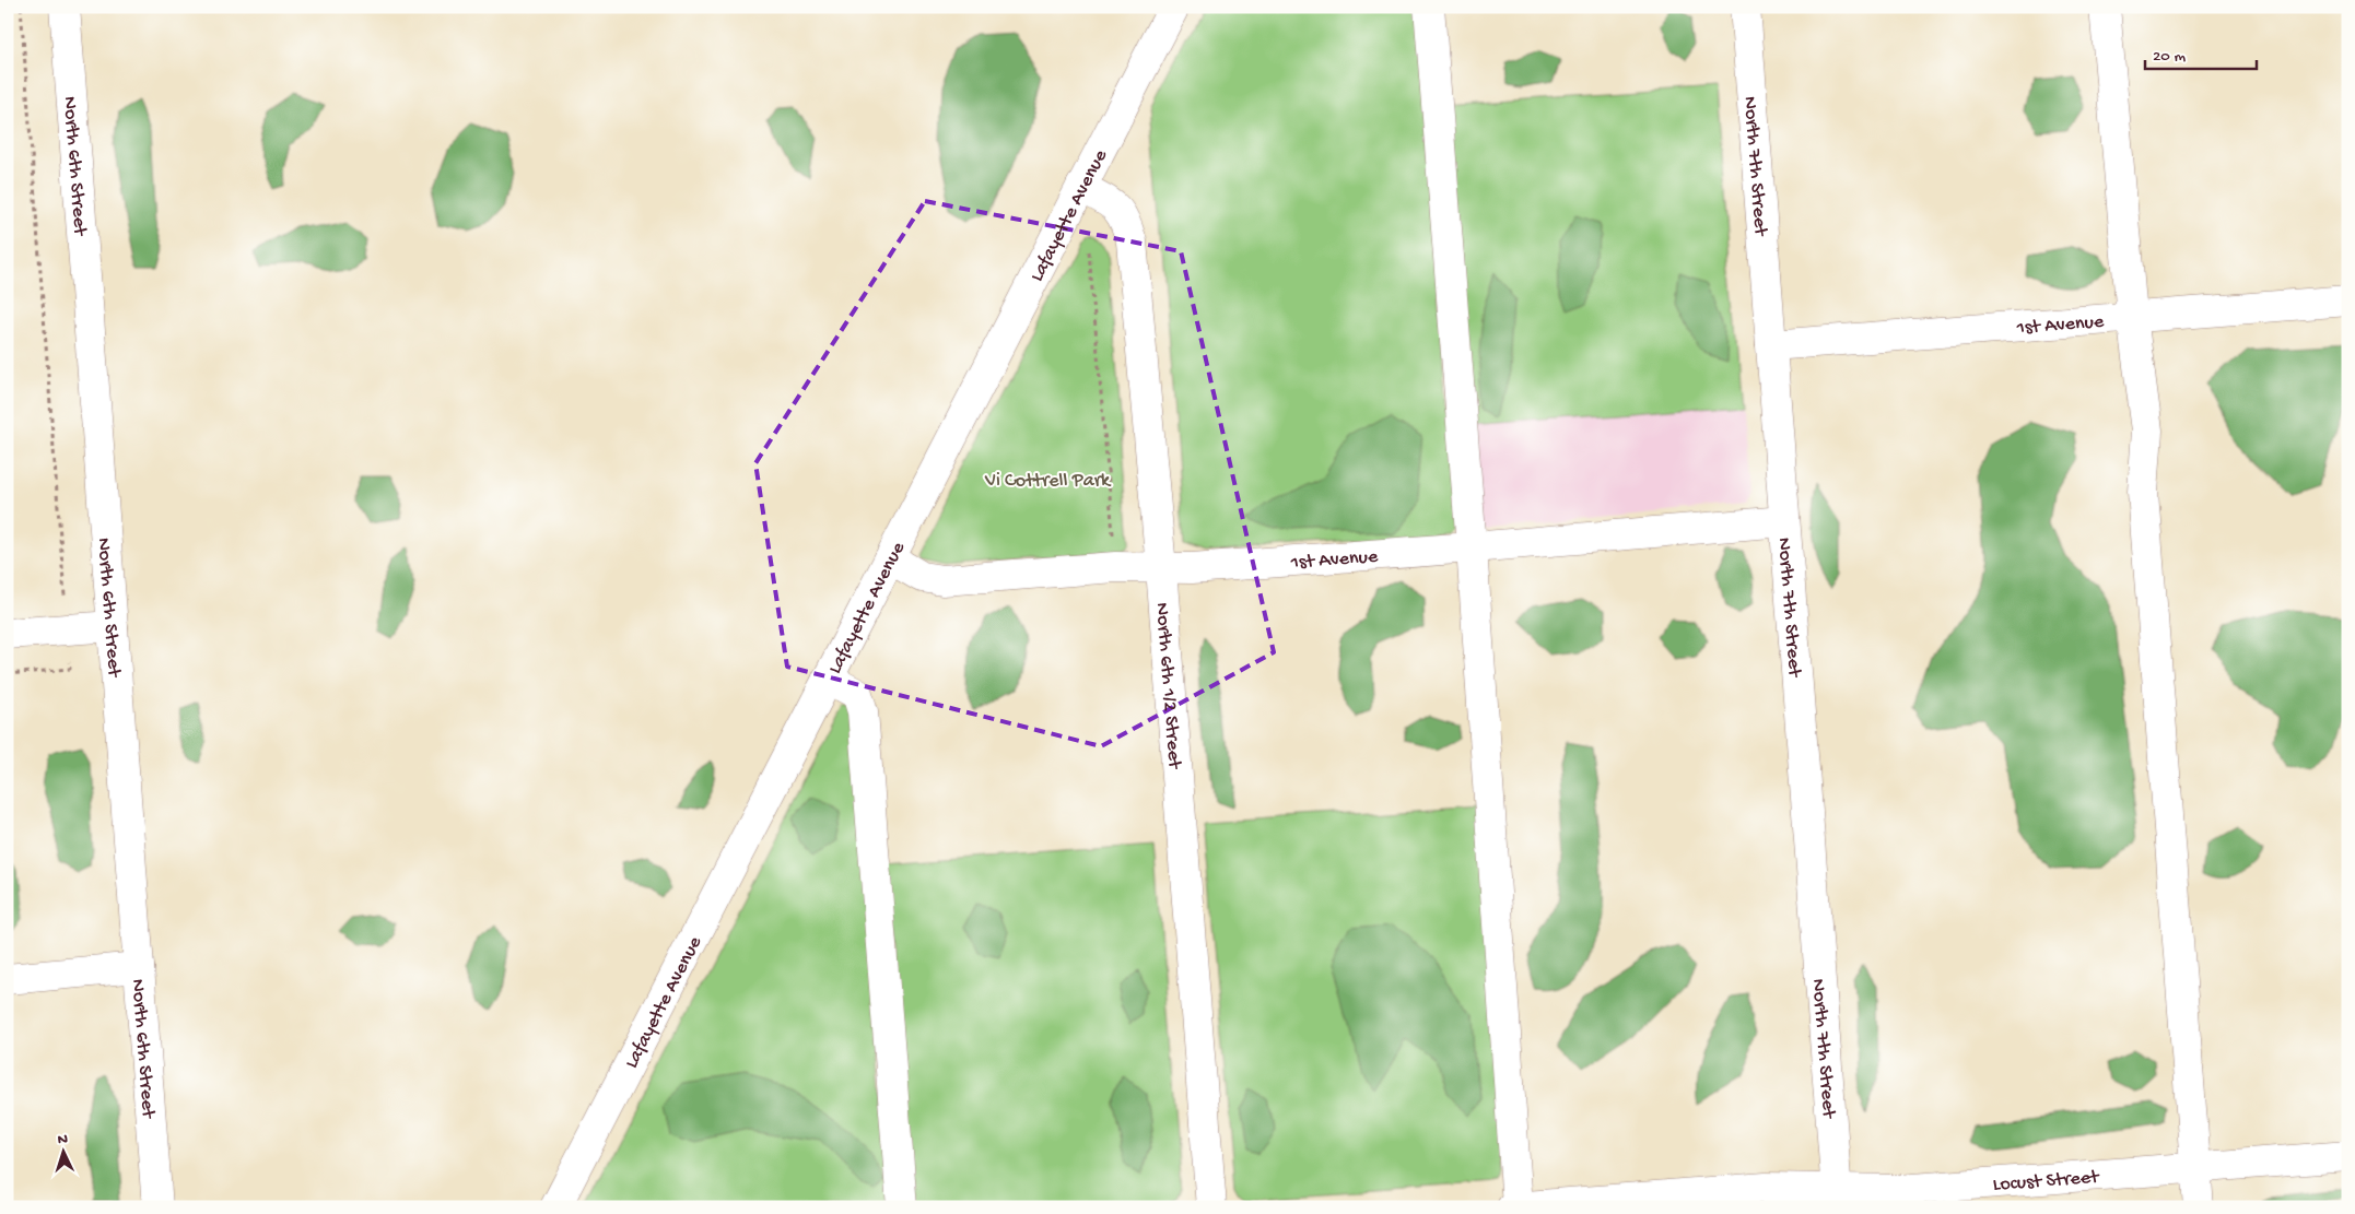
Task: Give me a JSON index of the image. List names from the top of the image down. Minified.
{"streets":{"street":["North 6th Street","North 7th Street","Lafayette Avenue","1st Avenue","North 6th 1/2 Street","Locust Street"]},"crossings":[["North 7th Street","1st Avenue"],["North 7th Street","Locust Street"],["Lafayette Avenue","1st Avenue"],["Lafayette Avenue","North 6th 1/2 Street"],["1st Avenue","North 6th 1/2 Street"]],"parks":["Vi Cottrell Park"],"scale_bar":"20 m","north":"top"}
